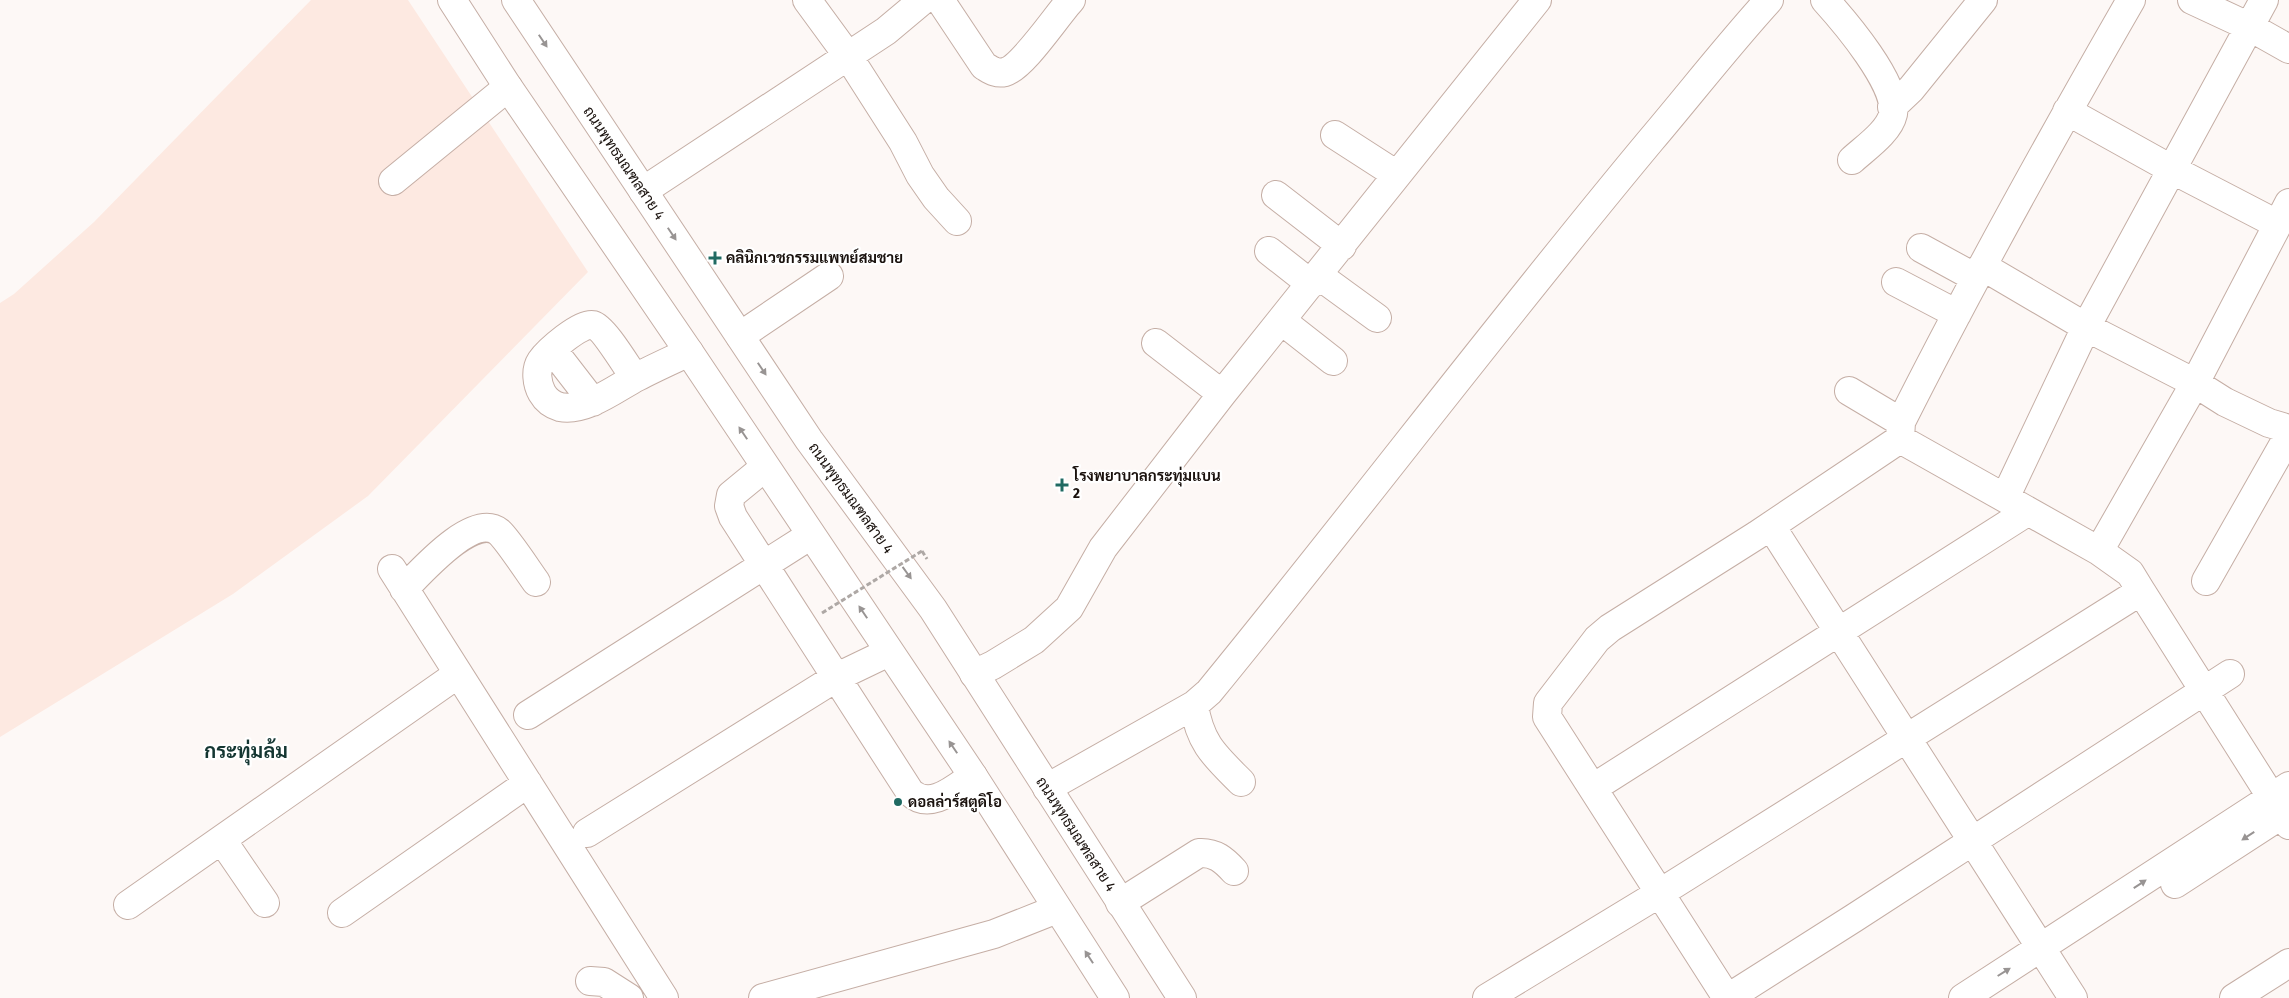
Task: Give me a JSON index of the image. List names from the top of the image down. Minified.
{"streets":{"street":["ถนนพุทธมณฑลสาย 4"]},"districts":["กระทุ่มล้ม"],"places":{"health":["คลินิกเวชกรรมแพทย์สมชาย","โรงพยาบาลกระทุ่มแบน 2"],"other":["ดอลล่าร์สตูดิโอ"]}}
